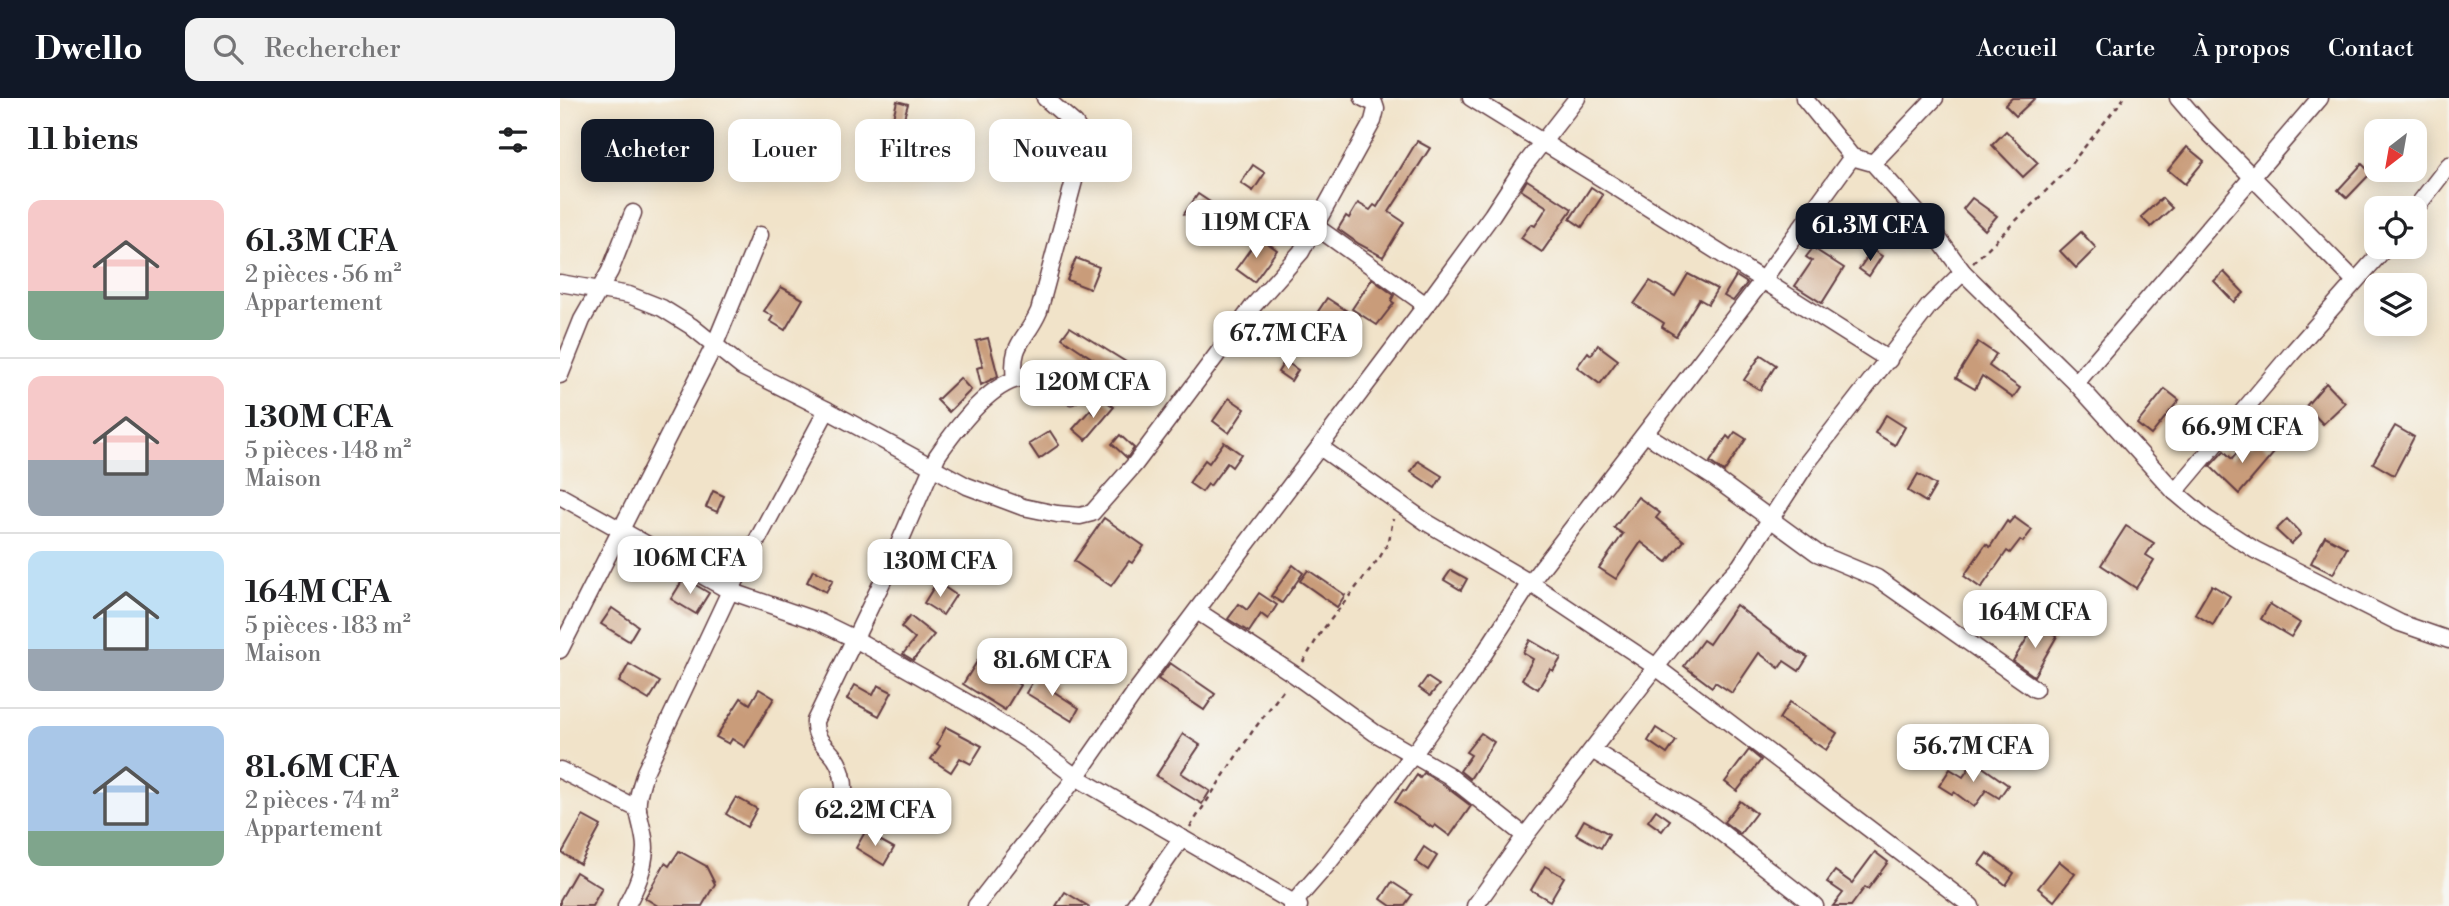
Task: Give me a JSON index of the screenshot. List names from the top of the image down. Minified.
{"north":"bottom left","page":{"header":"Dwello","search":"Rechercher","nav":["Accueil","Carte","À propos","Contact"],"heading":"11 biens","chip":["Acheter","Louer","Filtres","Nouveau"],"list":[{"name":"61.3M CFA","note":"2 pièces · 56 m² · Appartement"},{"name":"130M CFA","note":"5 pièces · 148 m² · Maison"},{"name":"164M CFA","note":"5 pièces · 183 m² · Maison"},{"name":"81.6M CFA","note":"2 pièces · 74 m² · Appartement"}],"price":["119M CFA","61.3M CFA","67.7M CFA","120M CFA","66.9M CFA","106M CFA","130M CFA","164M CFA","81.6M CFA","56.7M CFA","62.2M CFA"]}}
